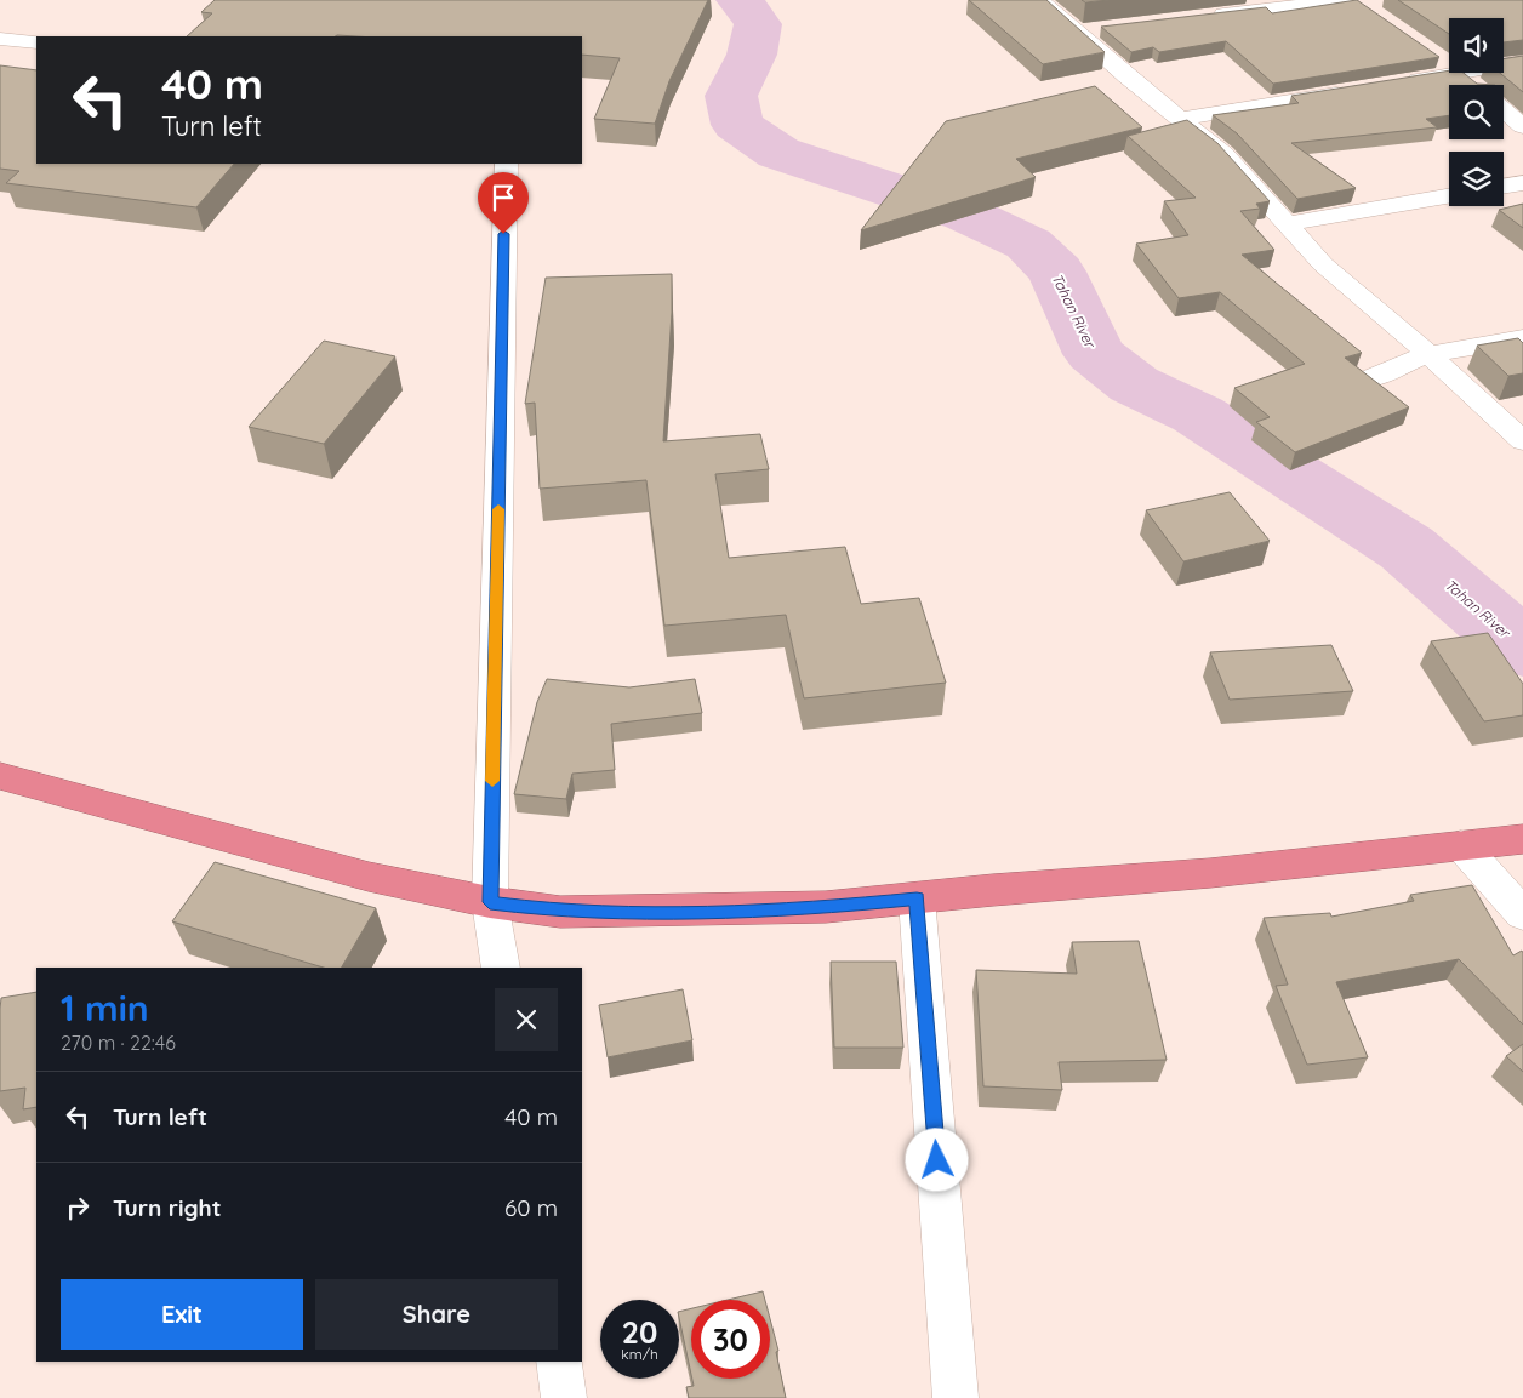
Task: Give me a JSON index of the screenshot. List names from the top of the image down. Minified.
{"water":["Tahan River"],"page":{"turn":["40 m","Turn left"],"heading":["1 min","270 m · 22:46"],"list":[{"name":"Turn left","value":"40 m"},{"name":"Turn right","value":"60 m"}],"buttons":["Exit","Share"],"speed":"20 km/h","limit":"30"}}
